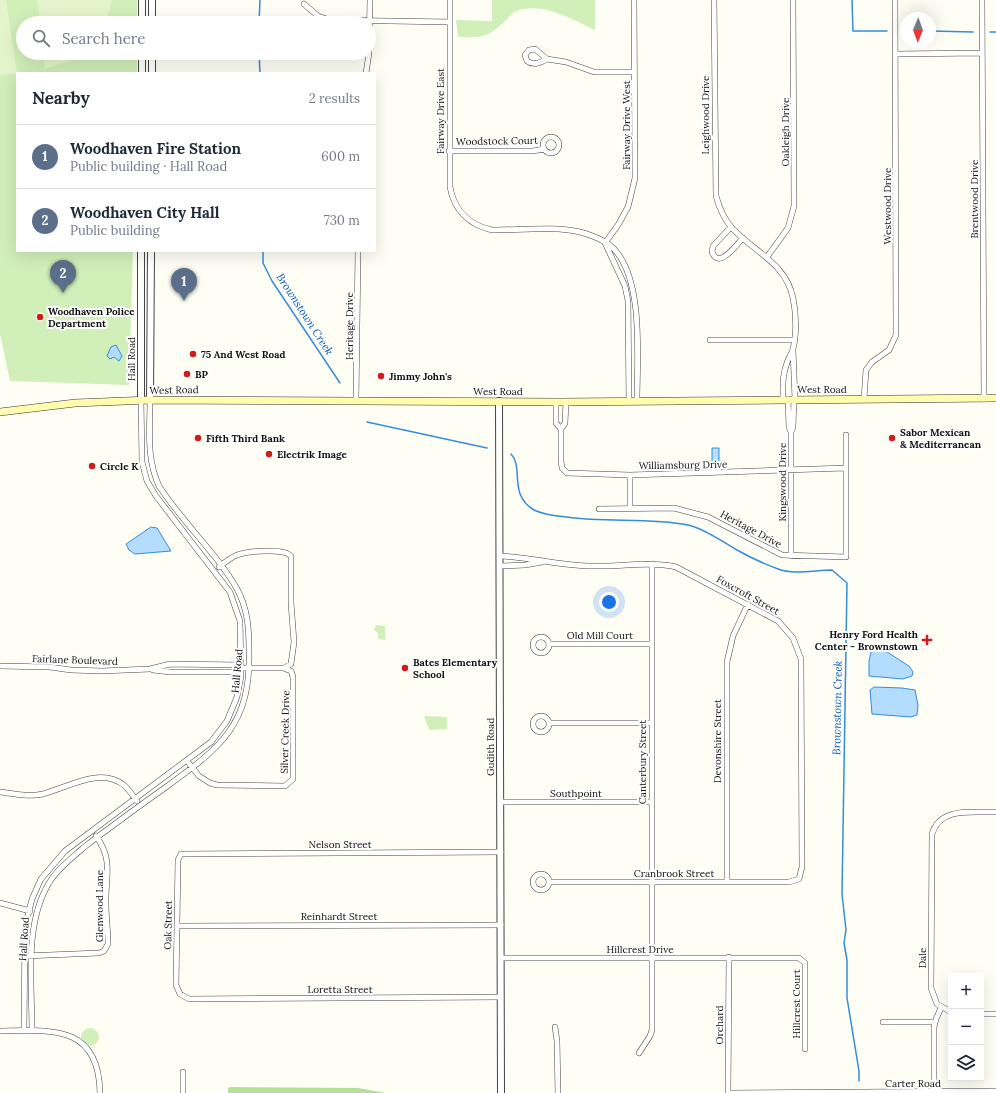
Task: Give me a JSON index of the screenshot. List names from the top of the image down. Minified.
{"streets":{"main road":["West Road"],"street":["Fairway Drive East","Leighwood Drive","Fairway Drive West","Oakleigh Drive","Woodstock Court","Brentwood Drive","Westwood Drive","Heritage Drive","Hall Road","Williamsburg Drive","Kingswood Drive","Foxcroft Street","Old Mill Court","Fairlane Boulevard","Silver Creek Drive","Devonshire Street","Gudith Road","Canterbury Street","Southpoint","Nelson Street","Cranbrook Street","Glenwood Lane","Reinhardt Street","Oak Street","Hillcrest Drive","Dale","Loretta Street","Hillcrest Court","Orchard","Carter Road"]},"crossings":[["Fairway Drive East","Fairway Drive West"],["Fairway Drive East","Woodstock Court"],["Leighwood Drive","Oakleigh Drive"],["Leighwood Drive","West Road"],["Leighwood Drive","Kingswood Drive"],["Brentwood Drive","West Road"],["Westwood Drive","West Road"],["Heritage Drive","West Road"],["Heritage Drive","Williamsburg Drive"],["Heritage Drive","Kingswood Drive"],["Hall Road","West Road"],["Hall Road","Fairlane Boulevard"],["Hall Road","Silver Creek Drive"],["Hall Road","Glenwood Lane"],["West Road","Williamsburg Drive"],["West Road","Kingswood Drive"],["West Road","Gudith Road"],["Williamsburg Drive","Kingswood Drive"],["Foxcroft Street","Devonshire Street"],["Foxcroft Street","Gudith Road"],["Foxcroft Street","Canterbury Street"],["Foxcroft Street","Cranbrook Street"],["Old Mill Court","Canterbury Street"],["Devonshire Street","Cranbrook Street"],["Gudith Road","Southpoint"],["Gudith Road","Nelson Street"],["Gudith Road","Reinhardt Street"],["Gudith Road","Hillcrest Drive"],["Gudith Road","Loretta Street"],["Canterbury Street","Southpoint"],["Canterbury Street","Cranbrook Street"],["Canterbury Street","Hillcrest Drive"],["Nelson Street","Oak Street"],["Reinhardt Street","Oak Street"],["Oak Street","Loretta Street"],["Hillcrest Drive","Hillcrest Court"],["Hillcrest Drive","Orchard"],["Orchard","Carter Road"]],"water":["Brownstown Creek"],"places":{"other":["Woodhaven Police Department","75 And West Road","BP","Jimmy John's","Fifth Third Bank","Sabor Mexican & Mediterranean","Electrik Image","Circle K","Bates Elementary School"],"health":["Henry Ford Health Center - Brownstown"]},"north":"bottom","page":{"search":"Search here","heading":["Nearby","2 results"],"list":[{"mark":"1","name":"Woodhaven Fire Station","note":"Public building · Hall Road","value":"600 m"},{"mark":"2","name":"Woodhaven City Hall","note":"Public building","value":"730 m"}],"pins":["2","1"],"map_buttons":["+","−"]}}
